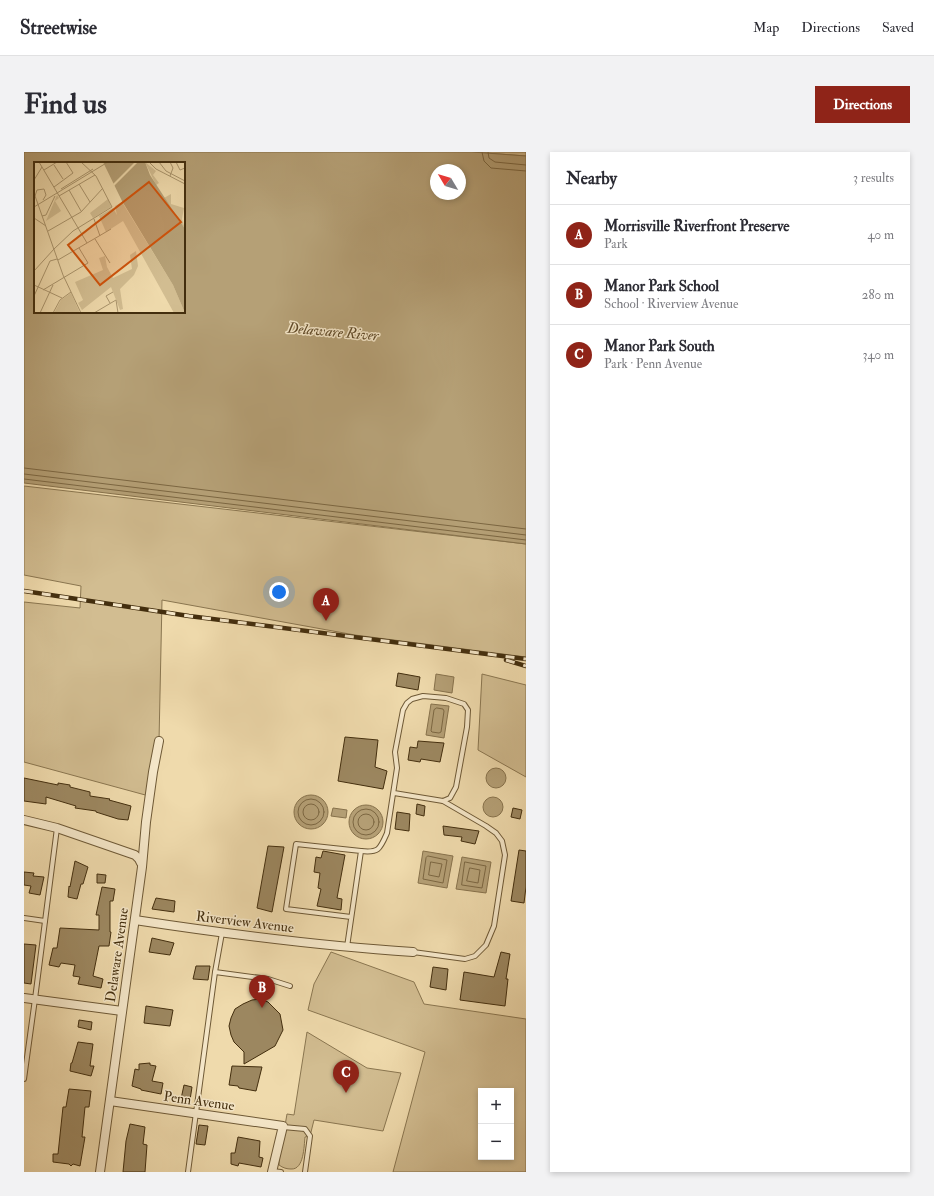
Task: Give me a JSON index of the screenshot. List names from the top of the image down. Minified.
{"streets":{"street":["Riverview Avenue","Delaware Avenue","Penn Avenue"]},"crossings":[["Riverview Avenue","Delaware Avenue"],["Delaware Avenue","Penn Avenue"]],"water":["Delaware River"],"north":"top left","page":{"header":"Streetwise","nav":["Map","Directions","Saved"],"buttons":"Directions","title":"Find us","heading":["Nearby","3 results"],"list":[{"mark":"A","name":"Morrisville Riverfront Preserve","note":"Park","value":"40 m"},{"mark":"B","name":"Manor Park School","note":"School · Riverview Avenue","value":"280 m"},{"mark":"C","name":"Manor Park South","note":"Park · Penn Avenue","value":"340 m"}],"pins":["A","B","C"],"map_buttons":["+","−"]}}
